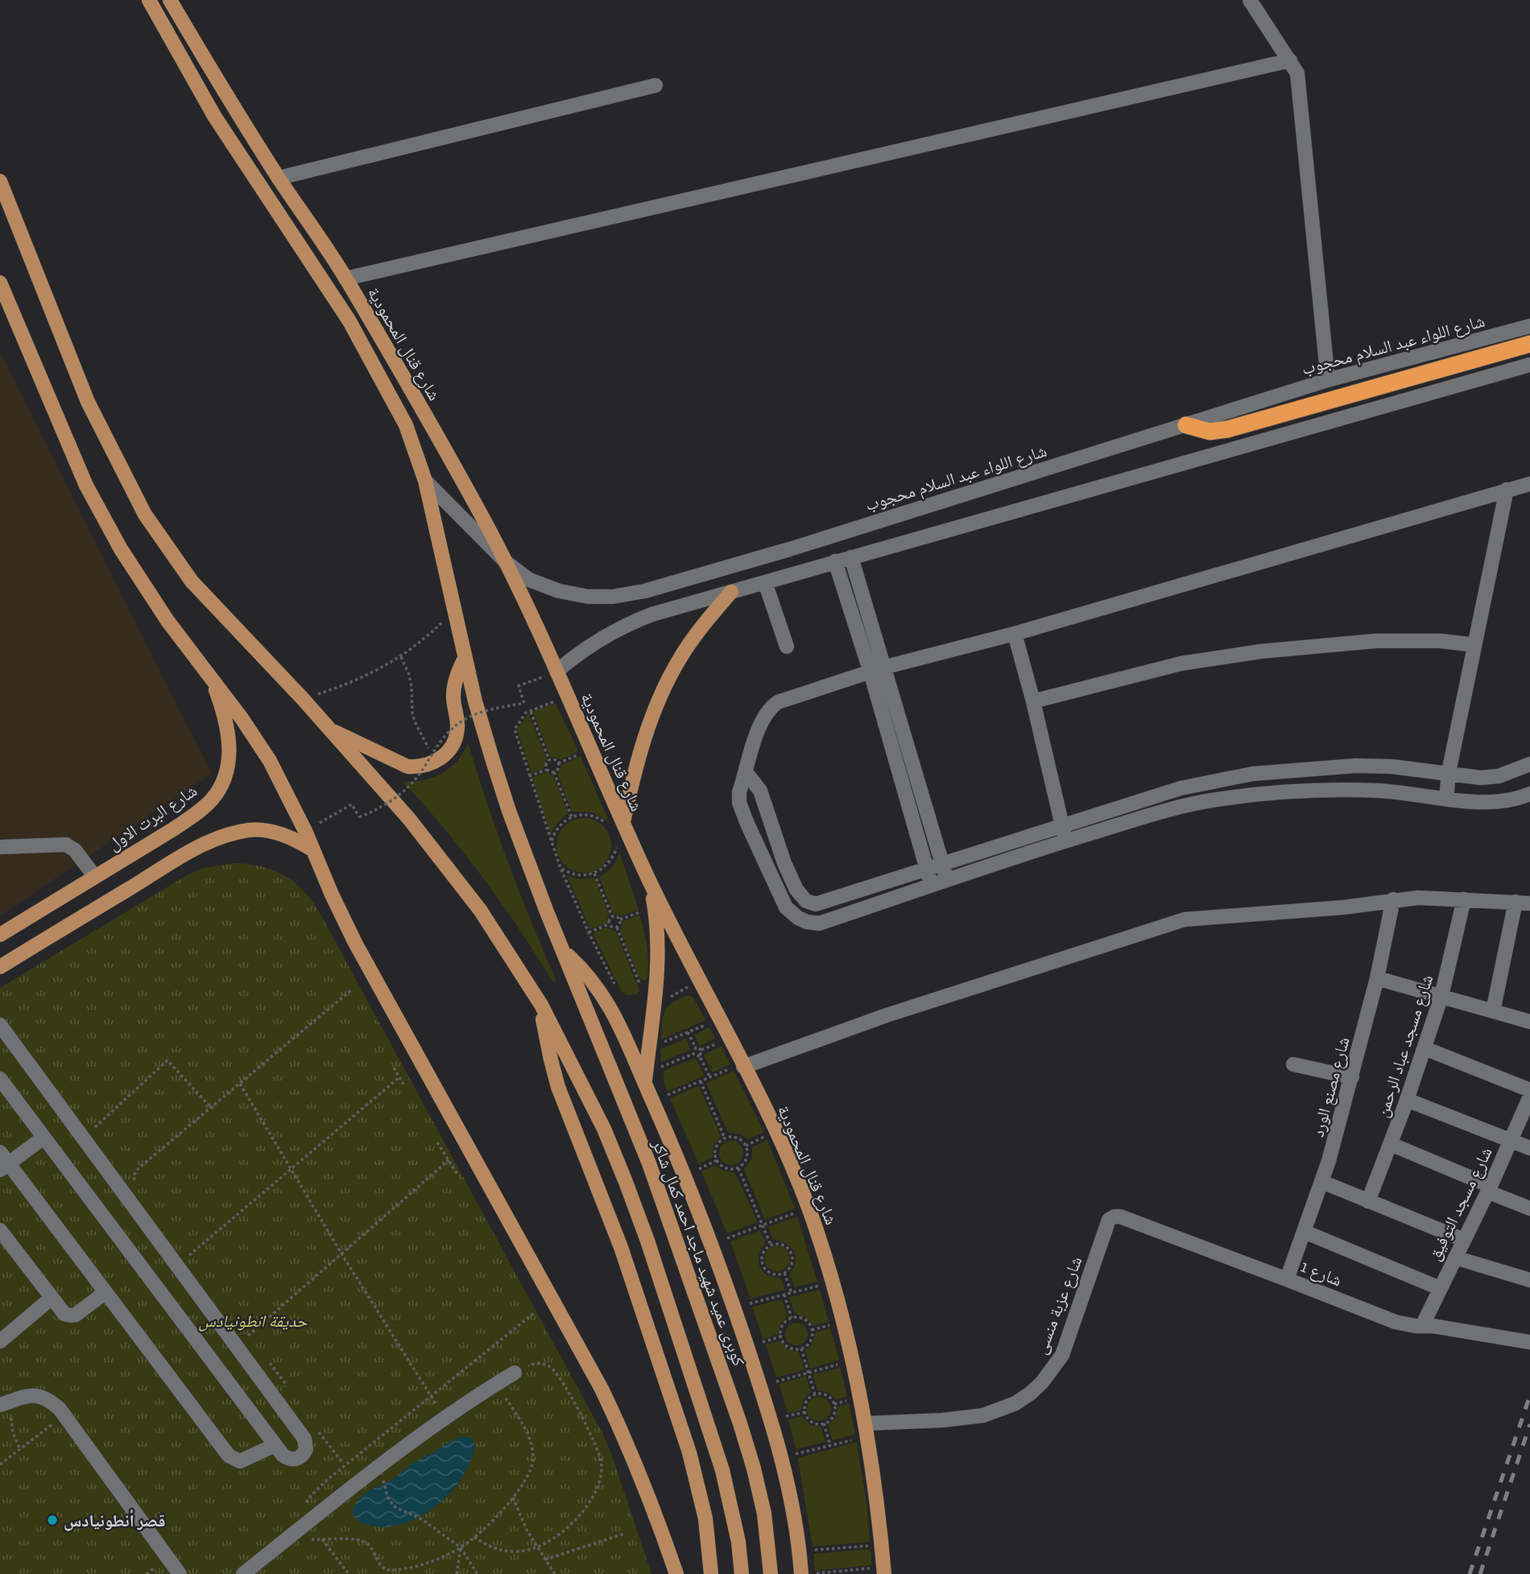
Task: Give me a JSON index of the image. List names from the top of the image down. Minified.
{"streets":{"main road":["شارع قنال المحمودية","شارع البرت الاول","كوبرى عميد شهيد ماجد احمد كمال شاكر"],"street":["شارع اللواء عبد السلام محجوب","شارع مسجد عباد الرحمن","شارع مصنع الورد","شارع مسجد التوفيق","شارع 1","شارع عزبة منسى"]},"crossings":[["شارع قنال المحمودية","شارع اللواء عبد السلام محجوب"],["شارع قنال المحمودية","شارع عزبة منسى"],["شارع مصنع الورد","شارع 1"],["شارع مسجد التوفيق","شارع 1"],["شارع 1","شارع عزبة منسى"]],"parks":["حديقة انطونيادس"],"places":["قصر أنطونيادس"]}
